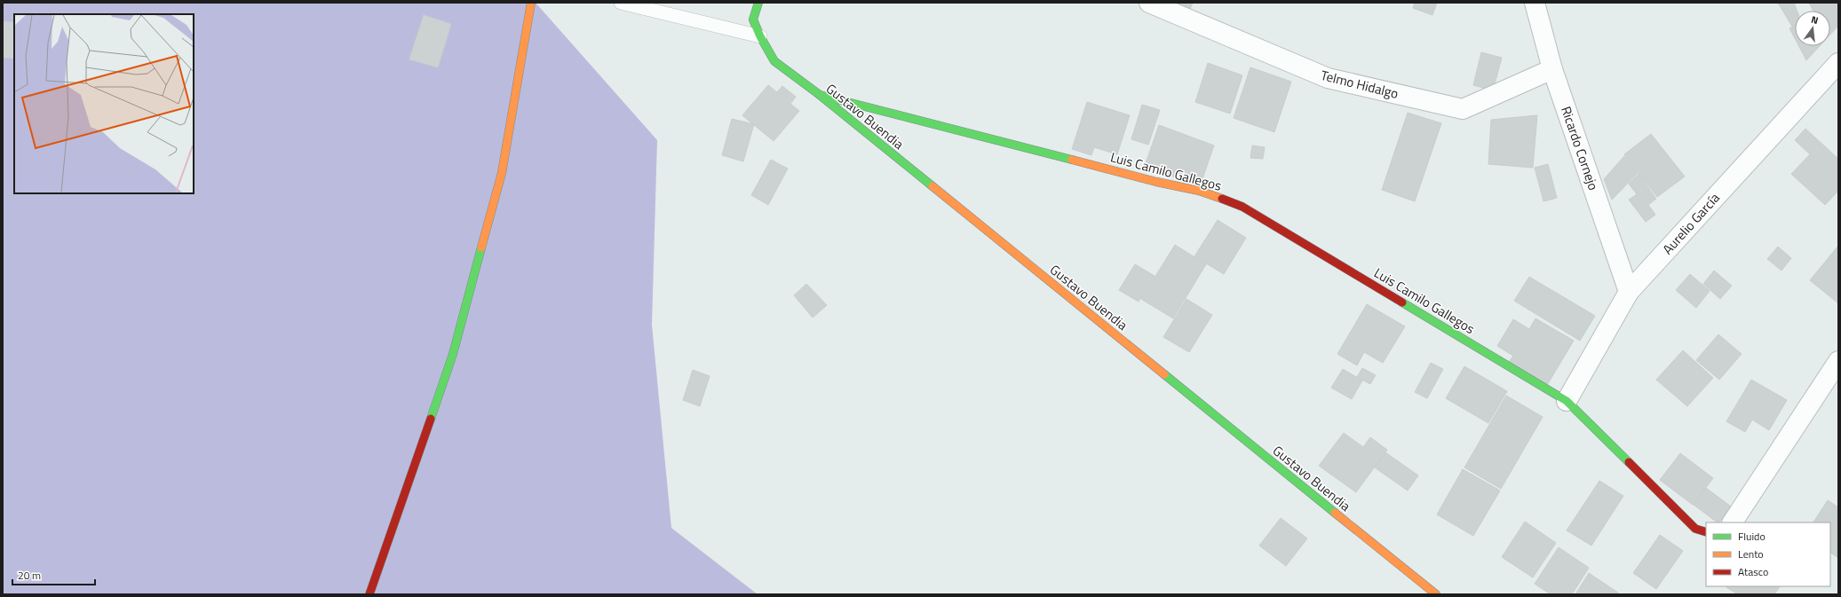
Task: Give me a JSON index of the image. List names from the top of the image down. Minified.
{"streets":{"street":["Telmo Hidalgo","Gustavo Buendia","Ricardo Cornejo","Luis Camilo Gallegos","Aurelio García"]},"crossings":[["Telmo Hidalgo","Ricardo Cornejo"],["Gustavo Buendia","Luis Camilo Gallegos"],["Ricardo Cornejo","Aurelio García"],["Luis Camilo Gallegos","Aurelio García"]],"legend":["Fluido","Lento","Atasco"],"scale_bar":"20 m","north":"top"}
